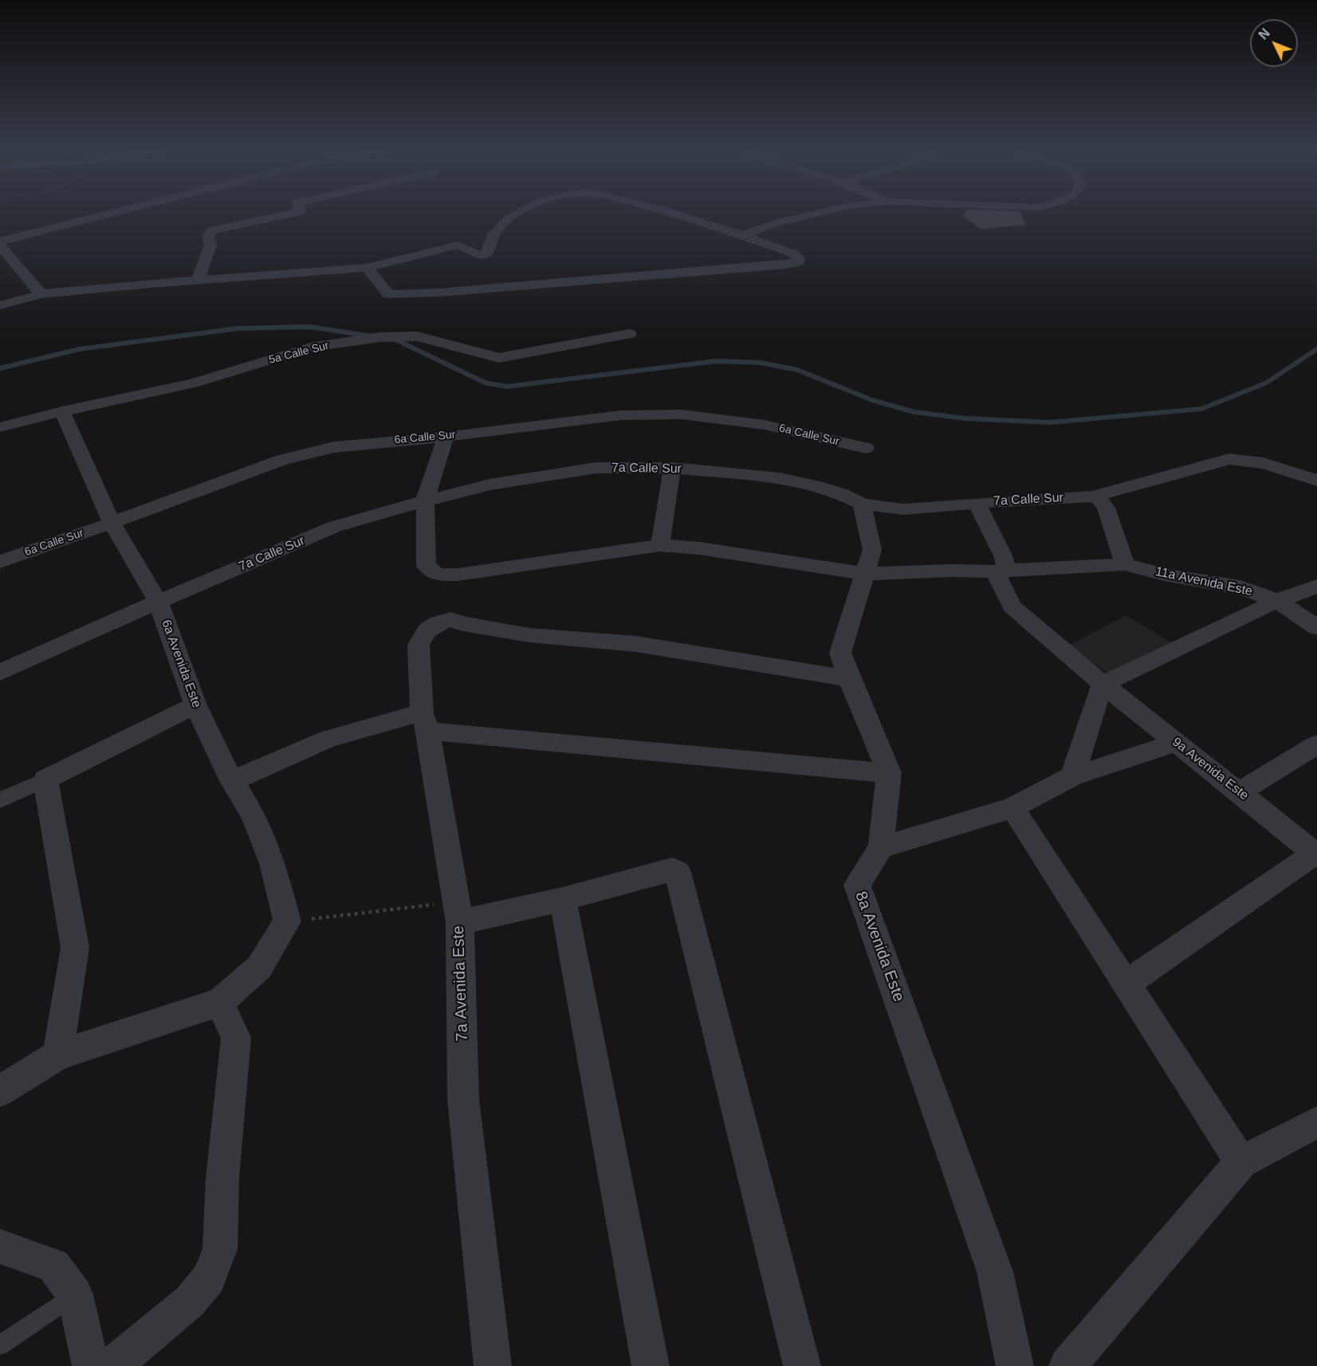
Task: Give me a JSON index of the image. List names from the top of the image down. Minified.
{"streets":{"street":["5a Calle Sur","6a Calle Sur","7a Calle Sur","11a Avenida Este","6a Avenida Este","9a Avenida Este","8a Avenida Este","7a Avenida Este"]},"crossings":[["5a Calle Sur","6a Avenida Este"],["6a Calle Sur","6a Avenida Este"],["7a Calle Sur","11a Avenida Este"],["7a Calle Sur","6a Avenida Este"],["7a Calle Sur","9a Avenida Este"],["7a Calle Sur","8a Avenida Este"],["11a Avenida Este","9a Avenida Este"],["11a Avenida Este","8a Avenida Este"],["8a Avenida Este","7a Avenida Este"]],"north":"top left"}
